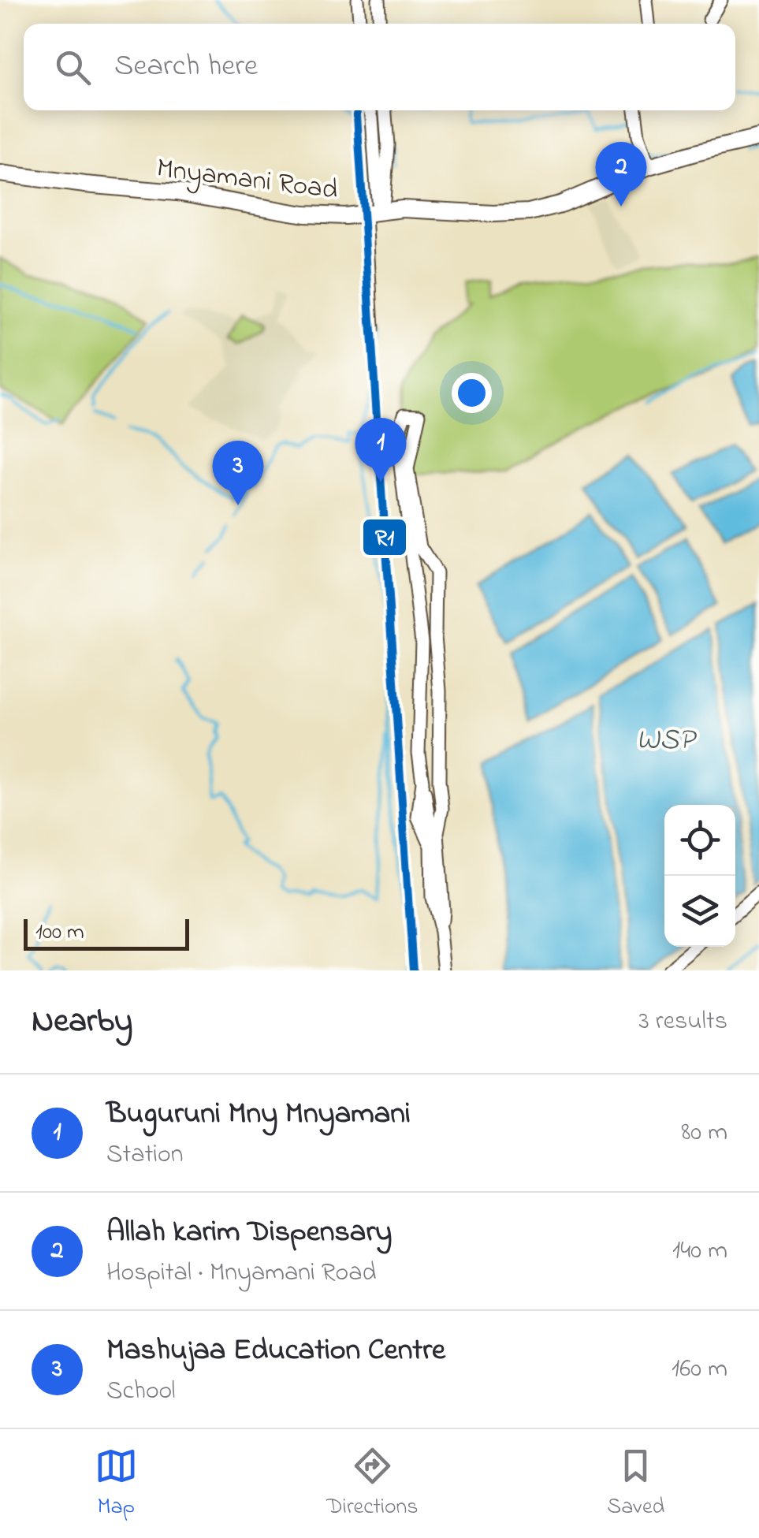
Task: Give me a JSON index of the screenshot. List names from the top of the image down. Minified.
{"streets":{"street":["Mnyamani Road"]},"water":["WSP"],"lines":["transit line R1"],"scale_bar":"100 m","page":{"search":"Search here","pins":["2","1","3"],"scale":"100 m","heading":["Nearby","3 results"],"list":[{"mark":"1","name":"Buguruni Mny Mnyamani","note":"Station","value":"80 m"},{"mark":"2","name":"Allah karim Dispensary","note":"Hospital · Mnyamani Road","value":"140 m"},{"mark":"3","name":"Mashujaa Education Centre","note":"School","value":"160 m"}],"nav":["Map","Directions","Saved"]}}
